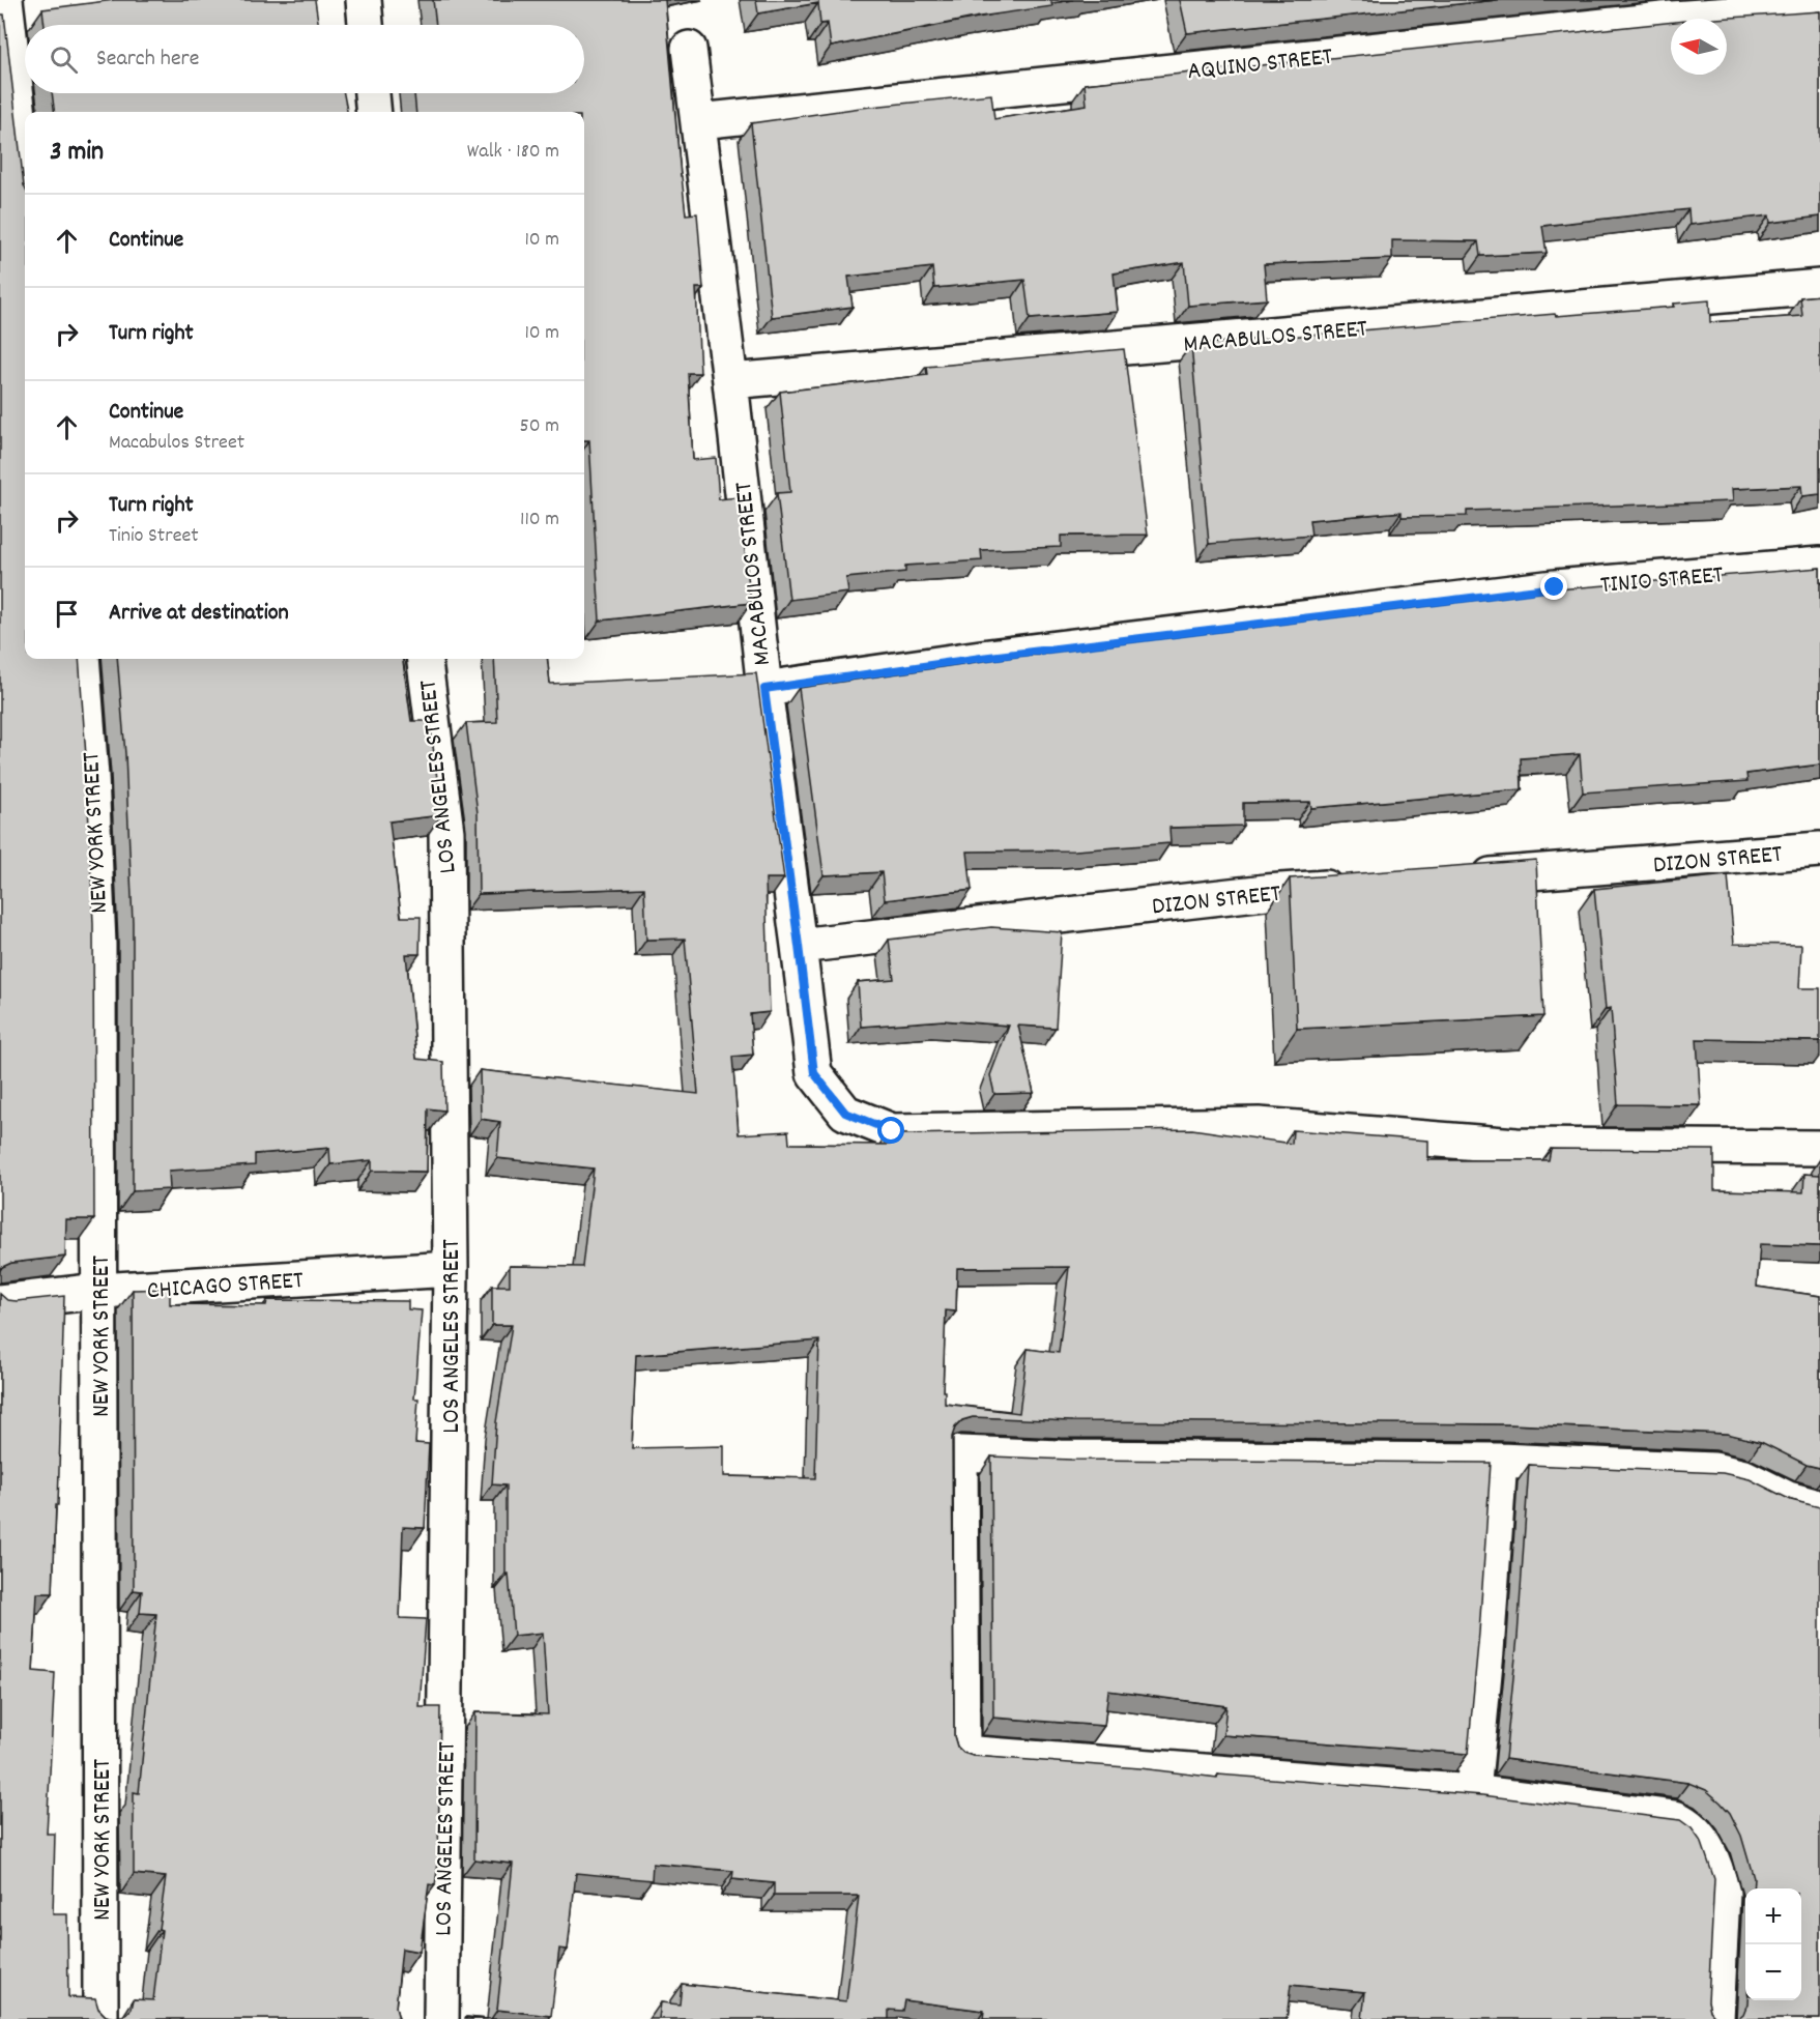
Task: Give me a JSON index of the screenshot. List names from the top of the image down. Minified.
{"streets":{"street":["AQUINO STREET","MACABULOS STREET","TINIO STREET","LOS ANGELES STREET","NEW YORK STREET","DIZON STREET","CHICAGO STREET"]},"crossings":[["AQUINO STREET","MACABULOS STREET"],["MACABULOS STREET","TINIO STREET"],["MACABULOS STREET","DIZON STREET"],["LOS ANGELES STREET","CHICAGO STREET"],["NEW YORK STREET","CHICAGO STREET"]],"north":"left","page":{"search":"Search here","heading":["3 min","Walk · 180 m"],"list":[["Continue","10 m"],["Turn right","10 m"],["Continue","Macabulos Street","50 m"],["Turn right","Tinio Street","110 m"],"Arrive at destination"],"map_buttons":["+","−"]}}
